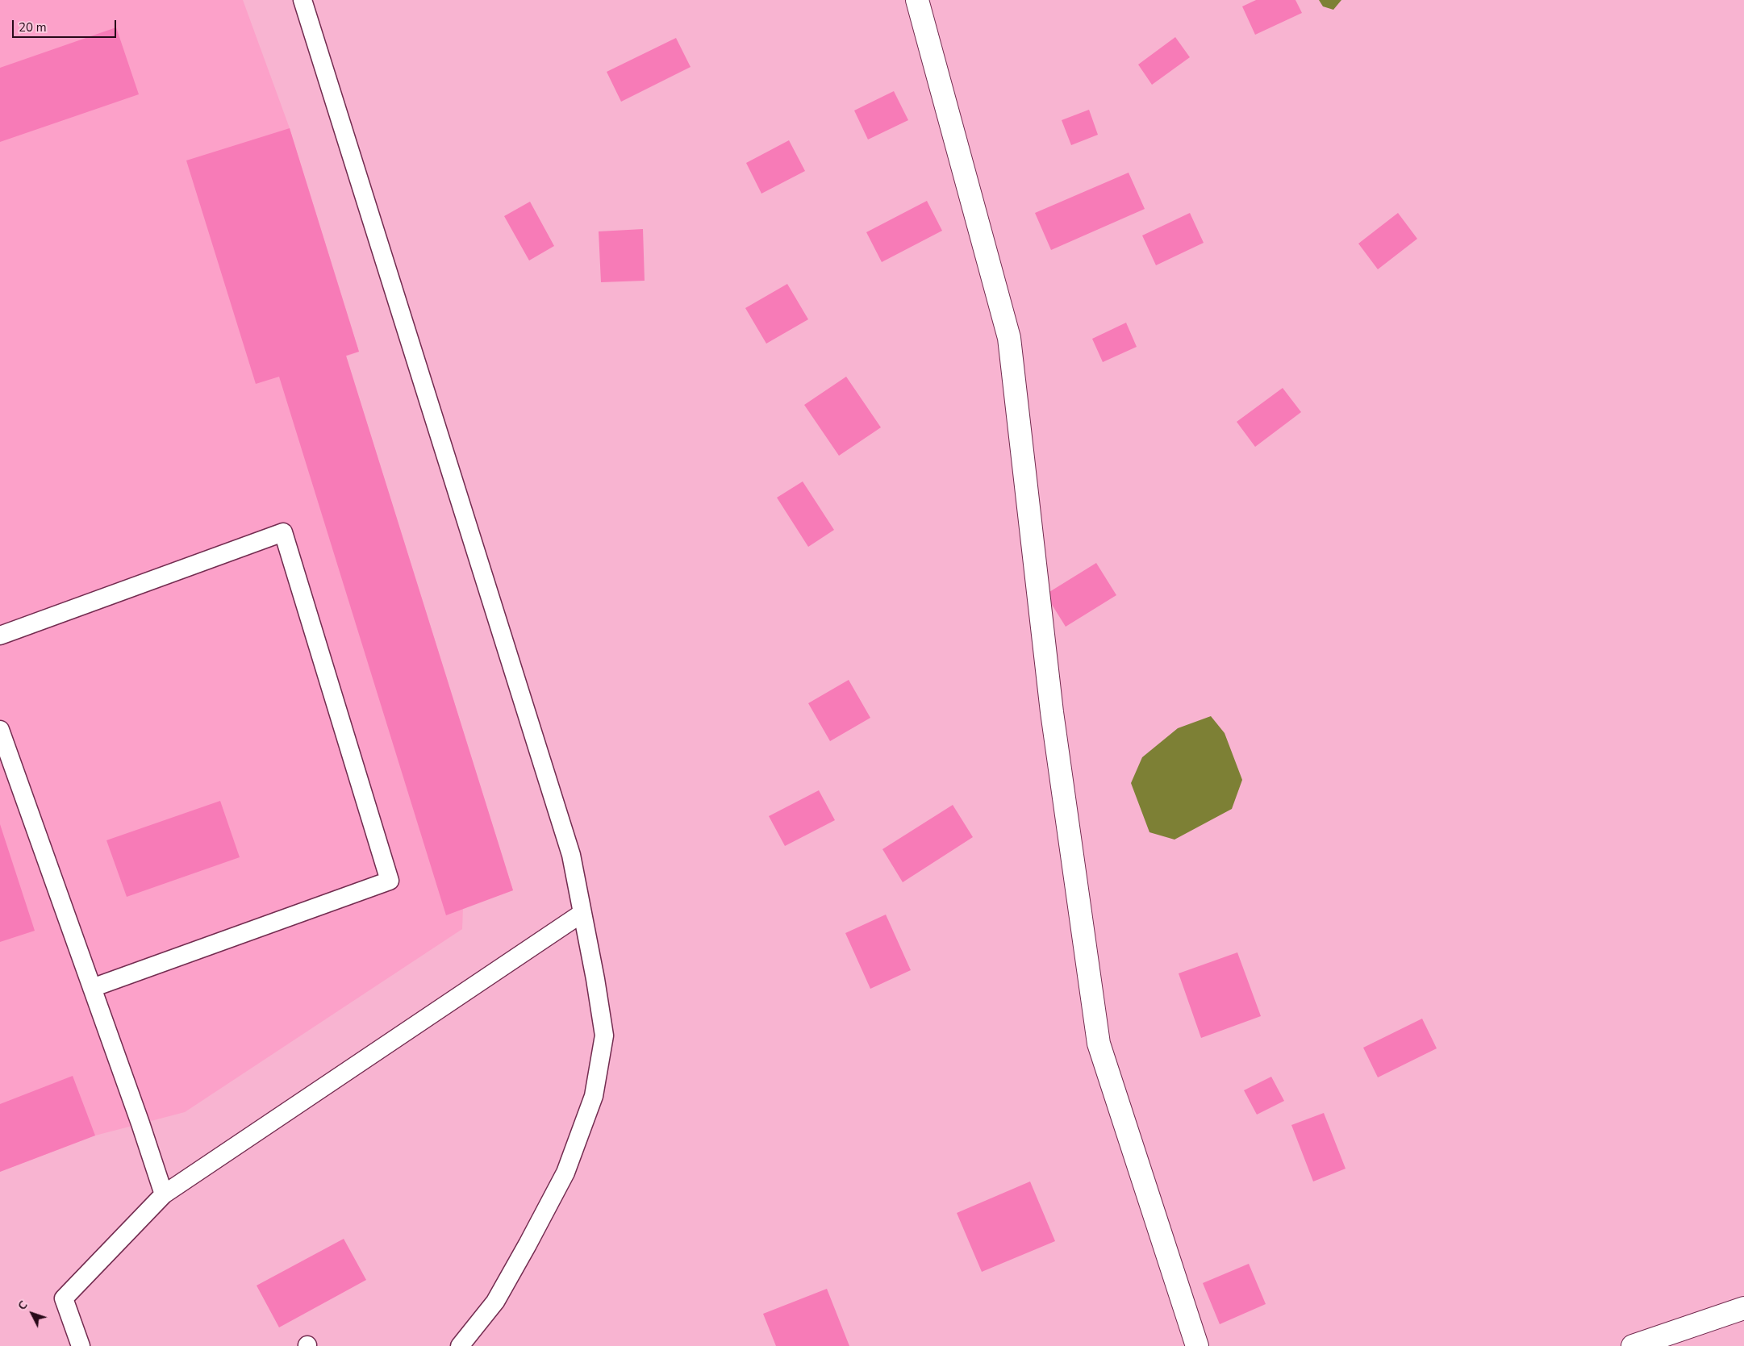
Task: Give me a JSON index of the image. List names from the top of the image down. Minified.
{"scale_bar":"20 m","north":"top left"}
